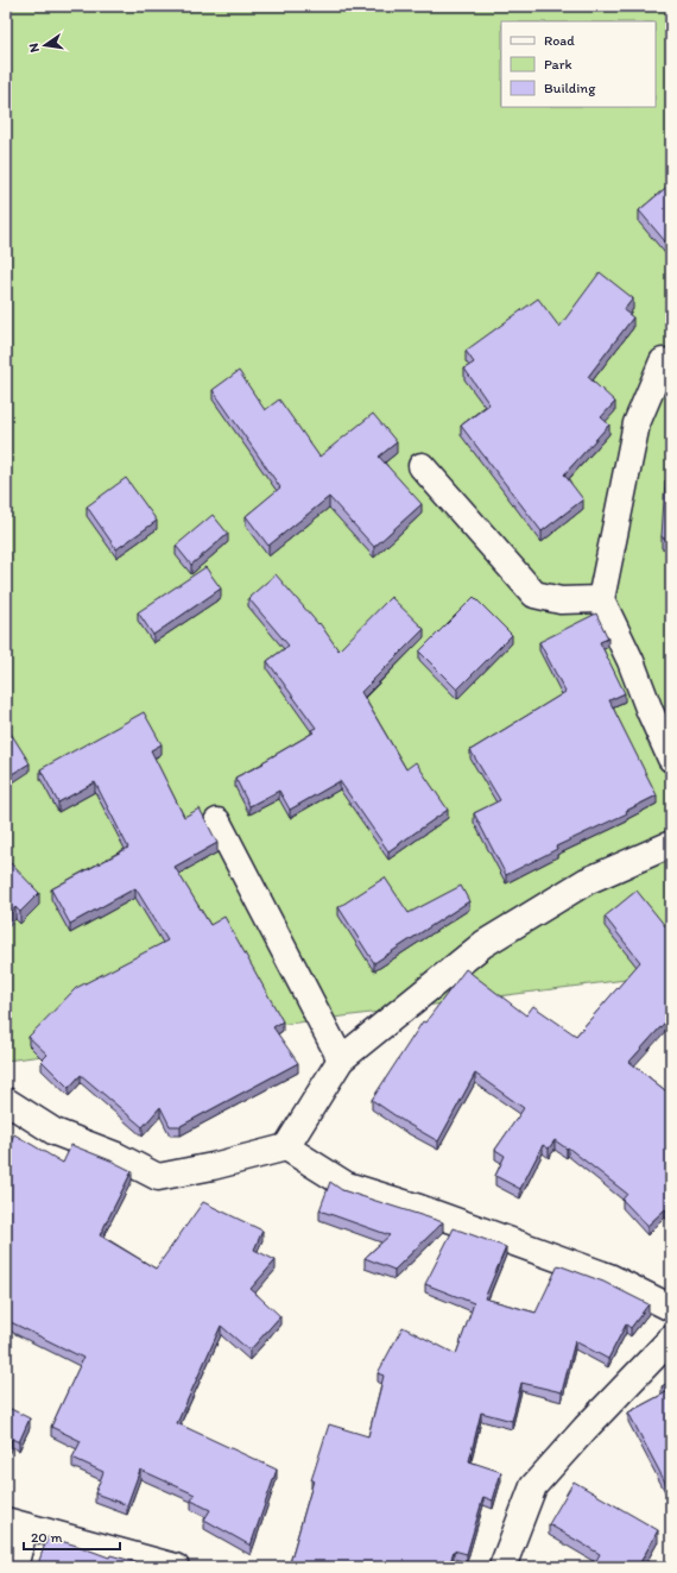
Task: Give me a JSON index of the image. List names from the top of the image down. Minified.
{"legend":["Road","Park","Building"],"scale_bar":"20 m","north":"left"}
